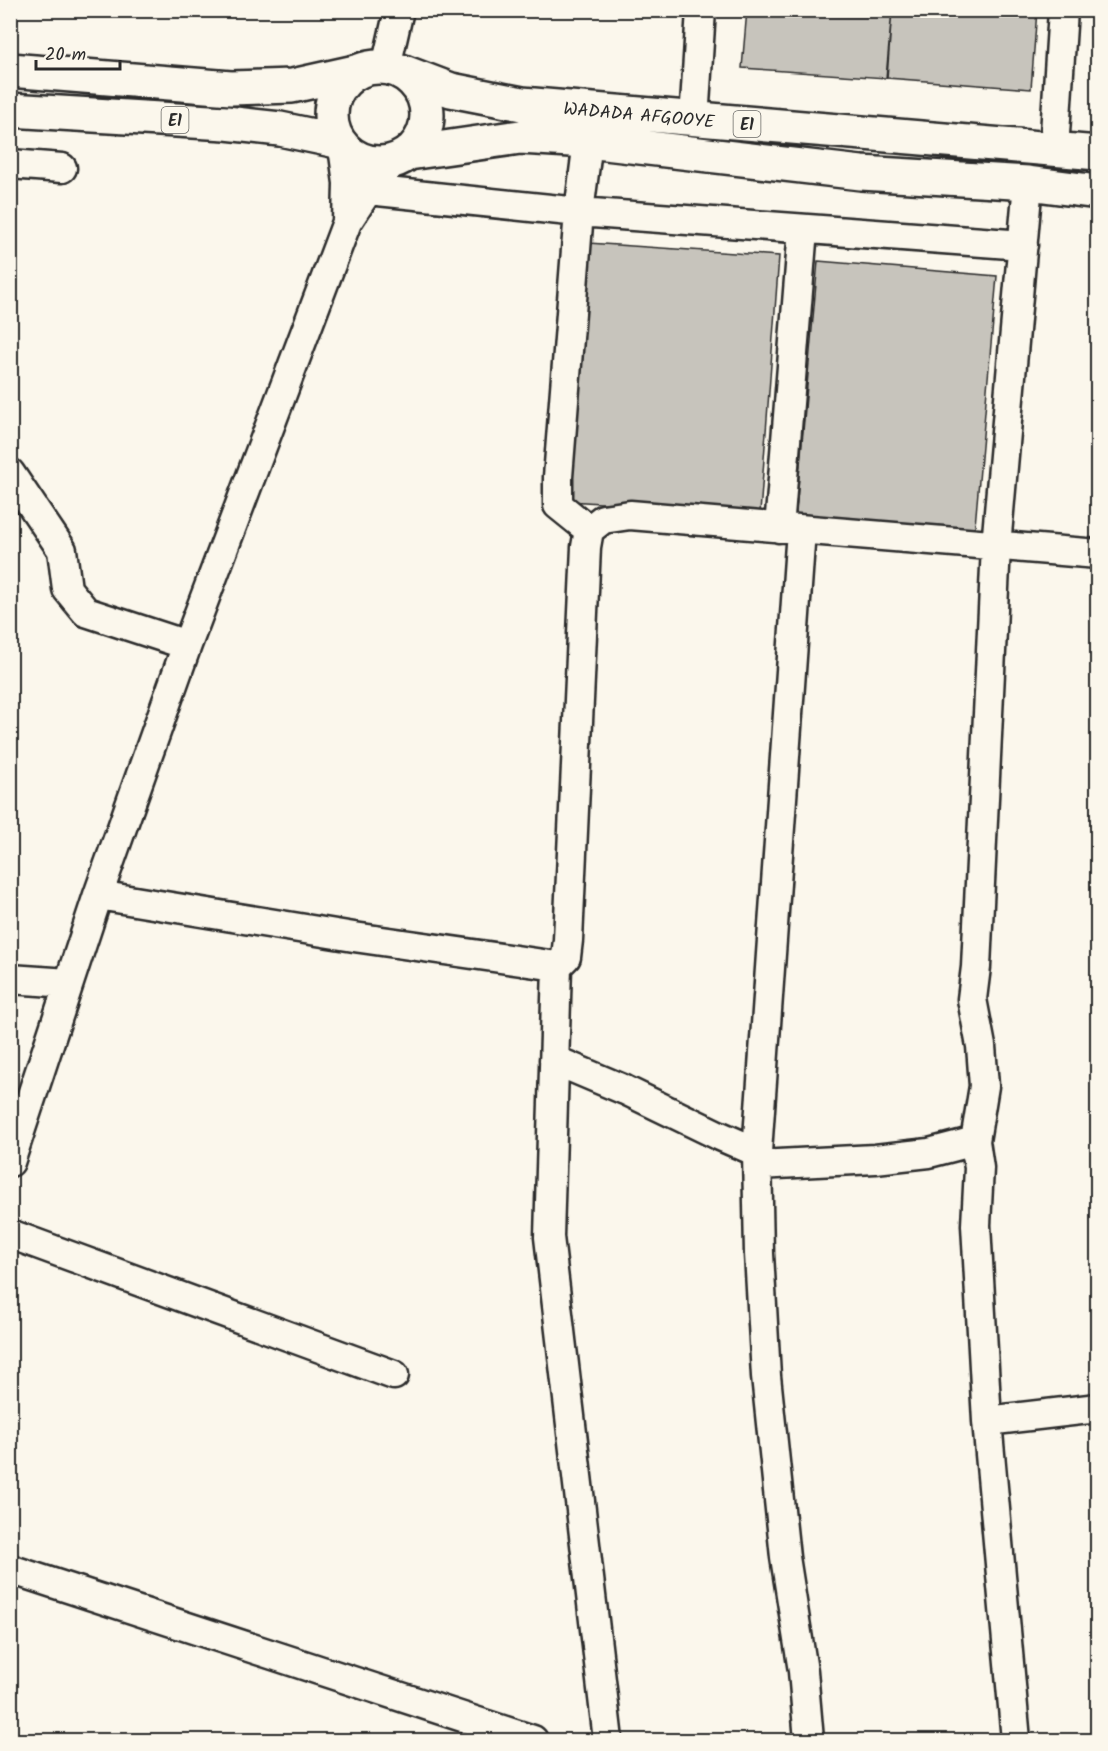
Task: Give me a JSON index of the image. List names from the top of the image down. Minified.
{"streets":{"highway":["WADADA AFGOOYE","E1"]},"crossings":[["WADADA AFGOOYE","E1"]],"scale_bar":"20 m"}
